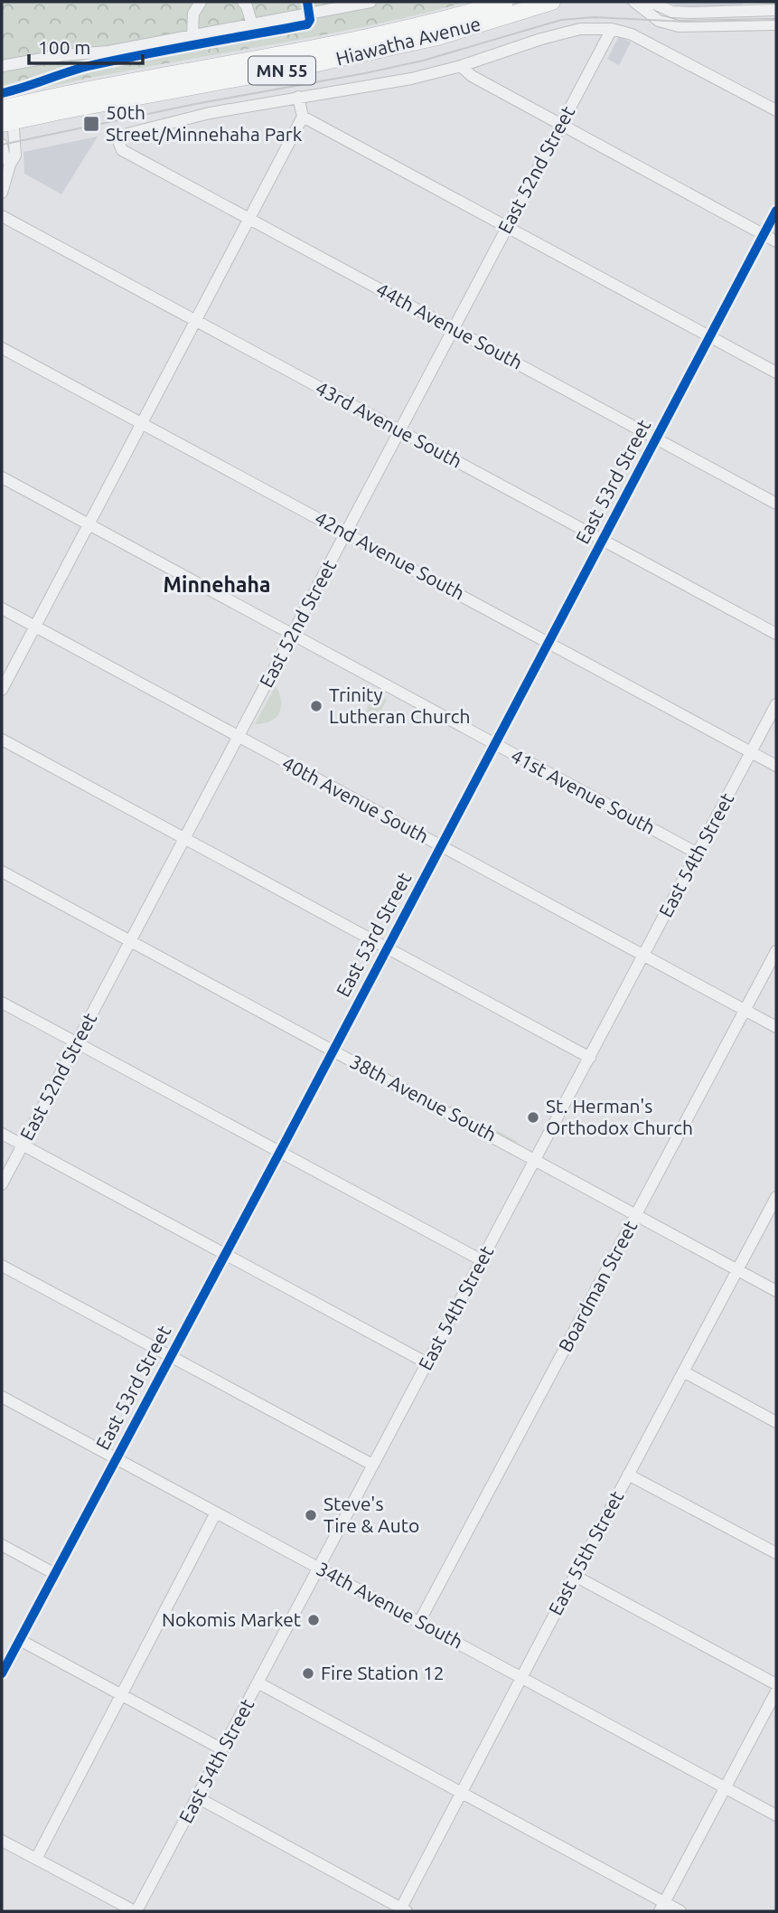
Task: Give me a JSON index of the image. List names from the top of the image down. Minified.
{"streets":{"highway":["Hiawatha Avenue","MN 55"],"street":["East 52nd Street","44th Avenue South","43rd Avenue South","East 53rd Street","42nd Avenue South","41st Avenue South","40th Avenue South","East 54th Street","38th Avenue South","Boardman Street","East 55th Street","34th Avenue South"]},"crossings":[["Hiawatha Avenue","East 52nd Street"],["Hiawatha Avenue","44th Avenue South"],["East 52nd Street","44th Avenue South"],["East 52nd Street","43rd Avenue South"],["East 52nd Street","42nd Avenue South"],["East 52nd Street","41st Avenue South"],["East 52nd Street","40th Avenue South"],["East 52nd Street","38th Avenue South"],["44th Avenue South","East 53rd Street"],["43rd Avenue South","East 53rd Street"],["East 53rd Street","42nd Avenue South"],["East 53rd Street","41st Avenue South"],["East 53rd Street","40th Avenue South"],["East 53rd Street","38th Avenue South"],["East 53rd Street","34th Avenue South"],["42nd Avenue South","East 54th Street"],["41st Avenue South","East 54th Street"],["40th Avenue South","East 54th Street"],["40th Avenue South","Boardman Street"],["East 54th Street","38th Avenue South"],["East 54th Street","34th Avenue South"],["38th Avenue South","Boardman Street"],["38th Avenue South","East 55th Street"],["Boardman Street","34th Avenue South"],["East 55th Street","34th Avenue South"]],"districts":["Minnehaha"],"places":{"transit":["50th Street/Minnehaha Park"],"other":["Trinity Lutheran Church","St. Herman's Orthodox Church","Steve's Tire & Auto","Nokomis Market","Fire Station 12"]},"scale_bar":"100 m"}
